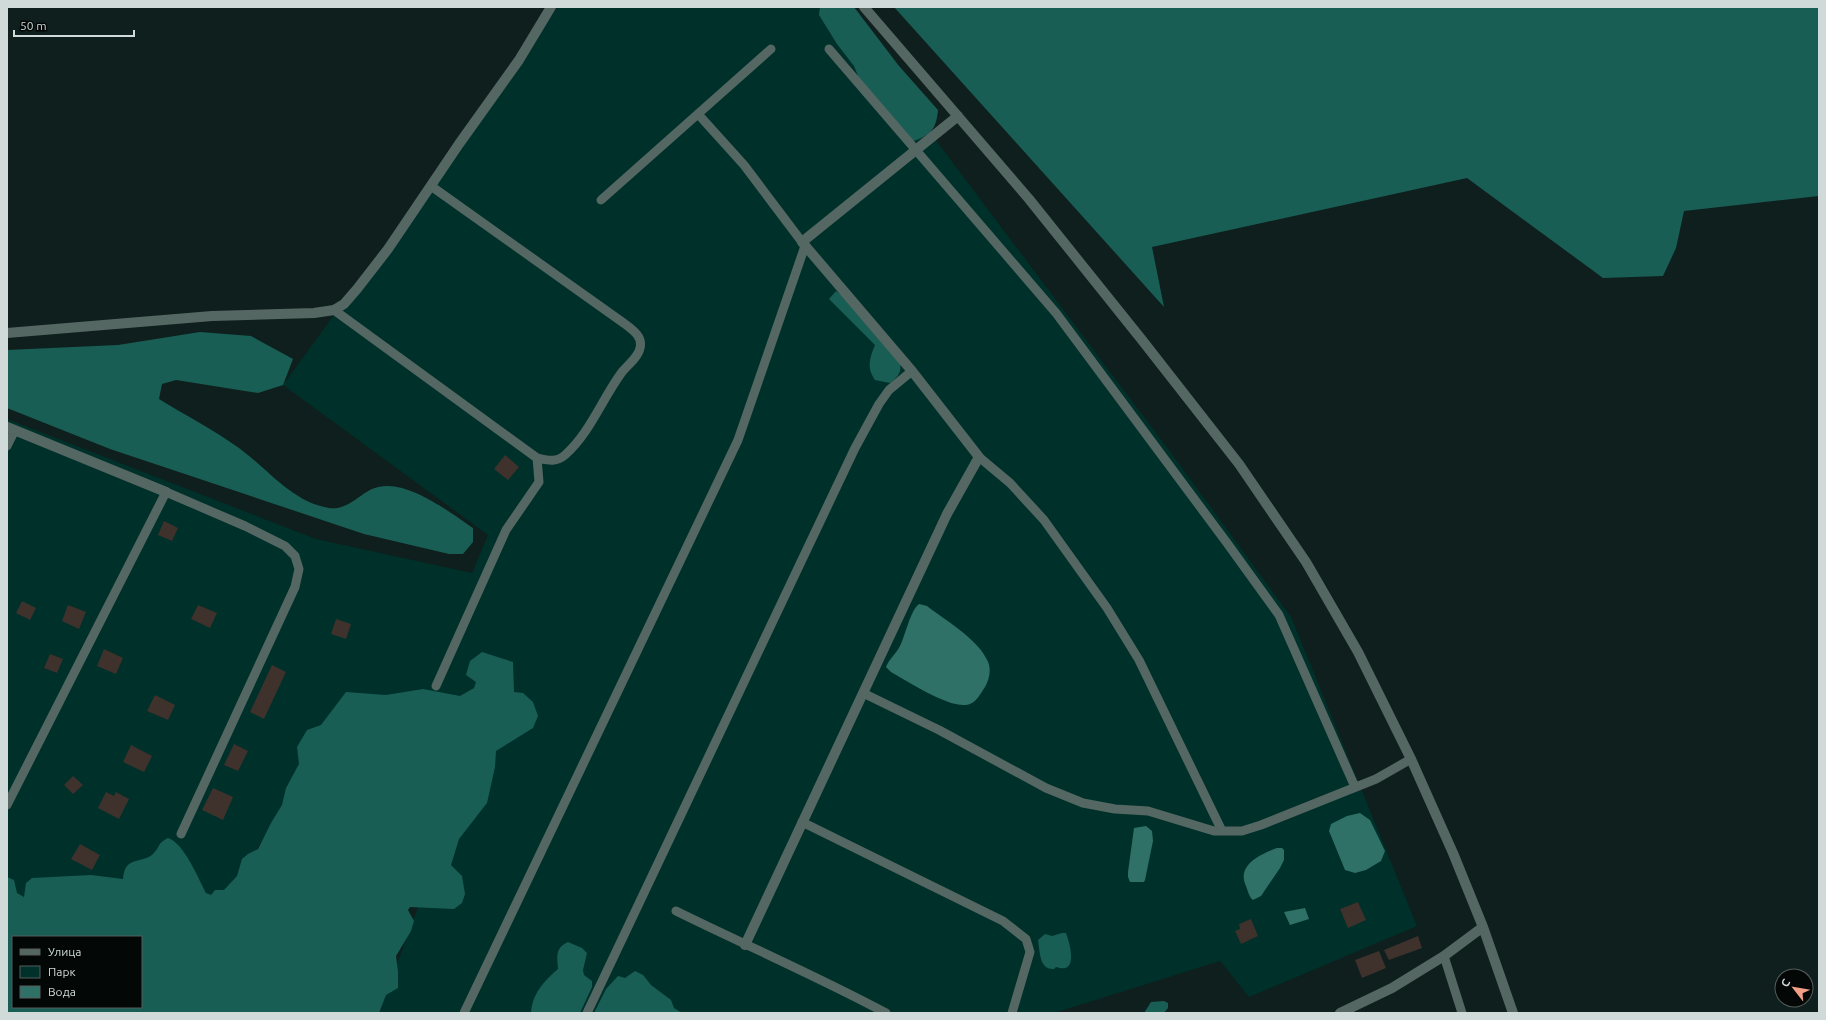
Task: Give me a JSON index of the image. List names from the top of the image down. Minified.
{"legend":["Улица","Парк","Вода"],"scale_bar":"50 m","north":"top left"}
